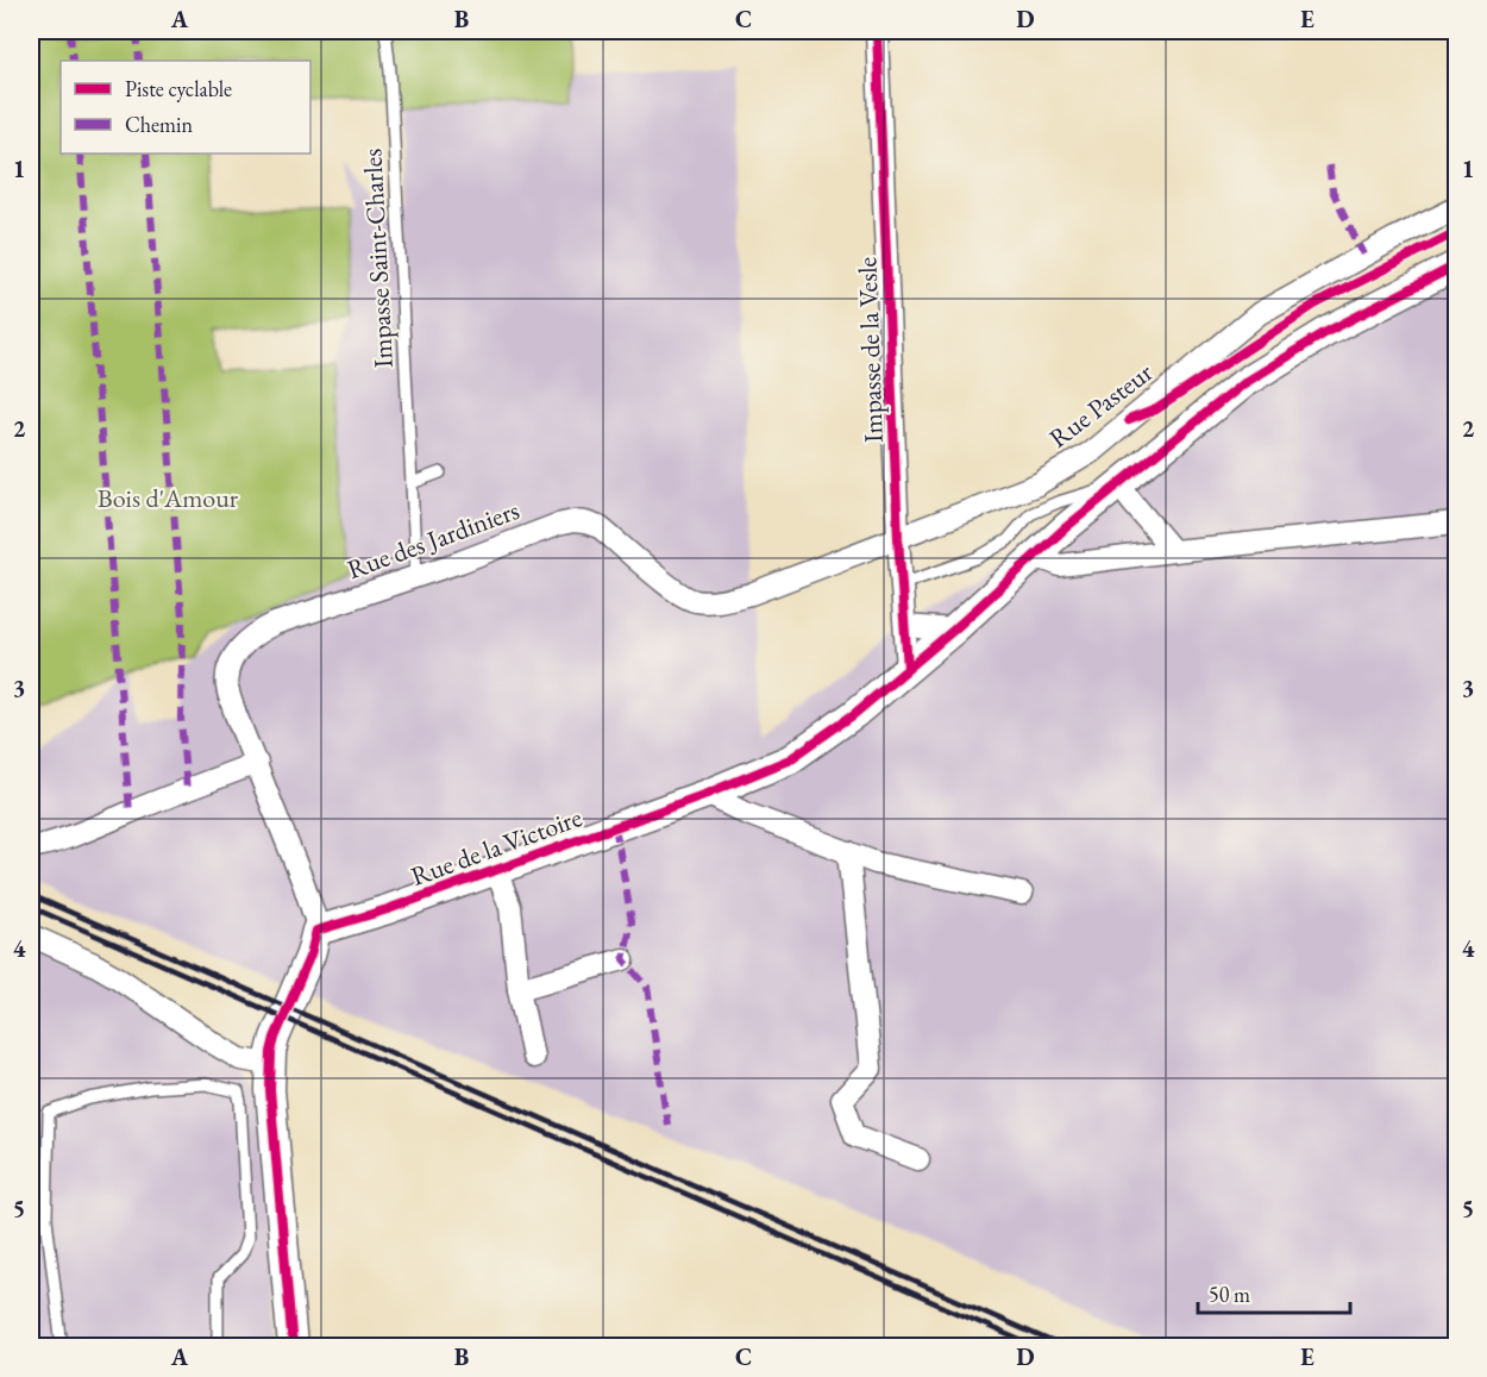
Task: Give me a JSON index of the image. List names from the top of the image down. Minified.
{"streets":{"street":["Impasse de la Vesle","Rue Pasteur","Rue des Jardiniers","Rue de la Victoire"],"lane":["Impasse Saint-Charles"]},"crossings":[["Impasse Saint-Charles","Rue des Jardiniers"],["Impasse de la Vesle","Rue Pasteur"],["Impasse de la Vesle","Rue de la Victoire"],["Rue Pasteur","Rue des Jardiniers"],["Rue des Jardiniers","Rue de la Victoire"]],"parks":["Bois d'Amour"],"legend":["Piste cyclable","Chemin"],"scale_bar":"50 m","grid":{"columns":["A","B","C","D","E"],"rows":["1","2","3","4","5"]}}
